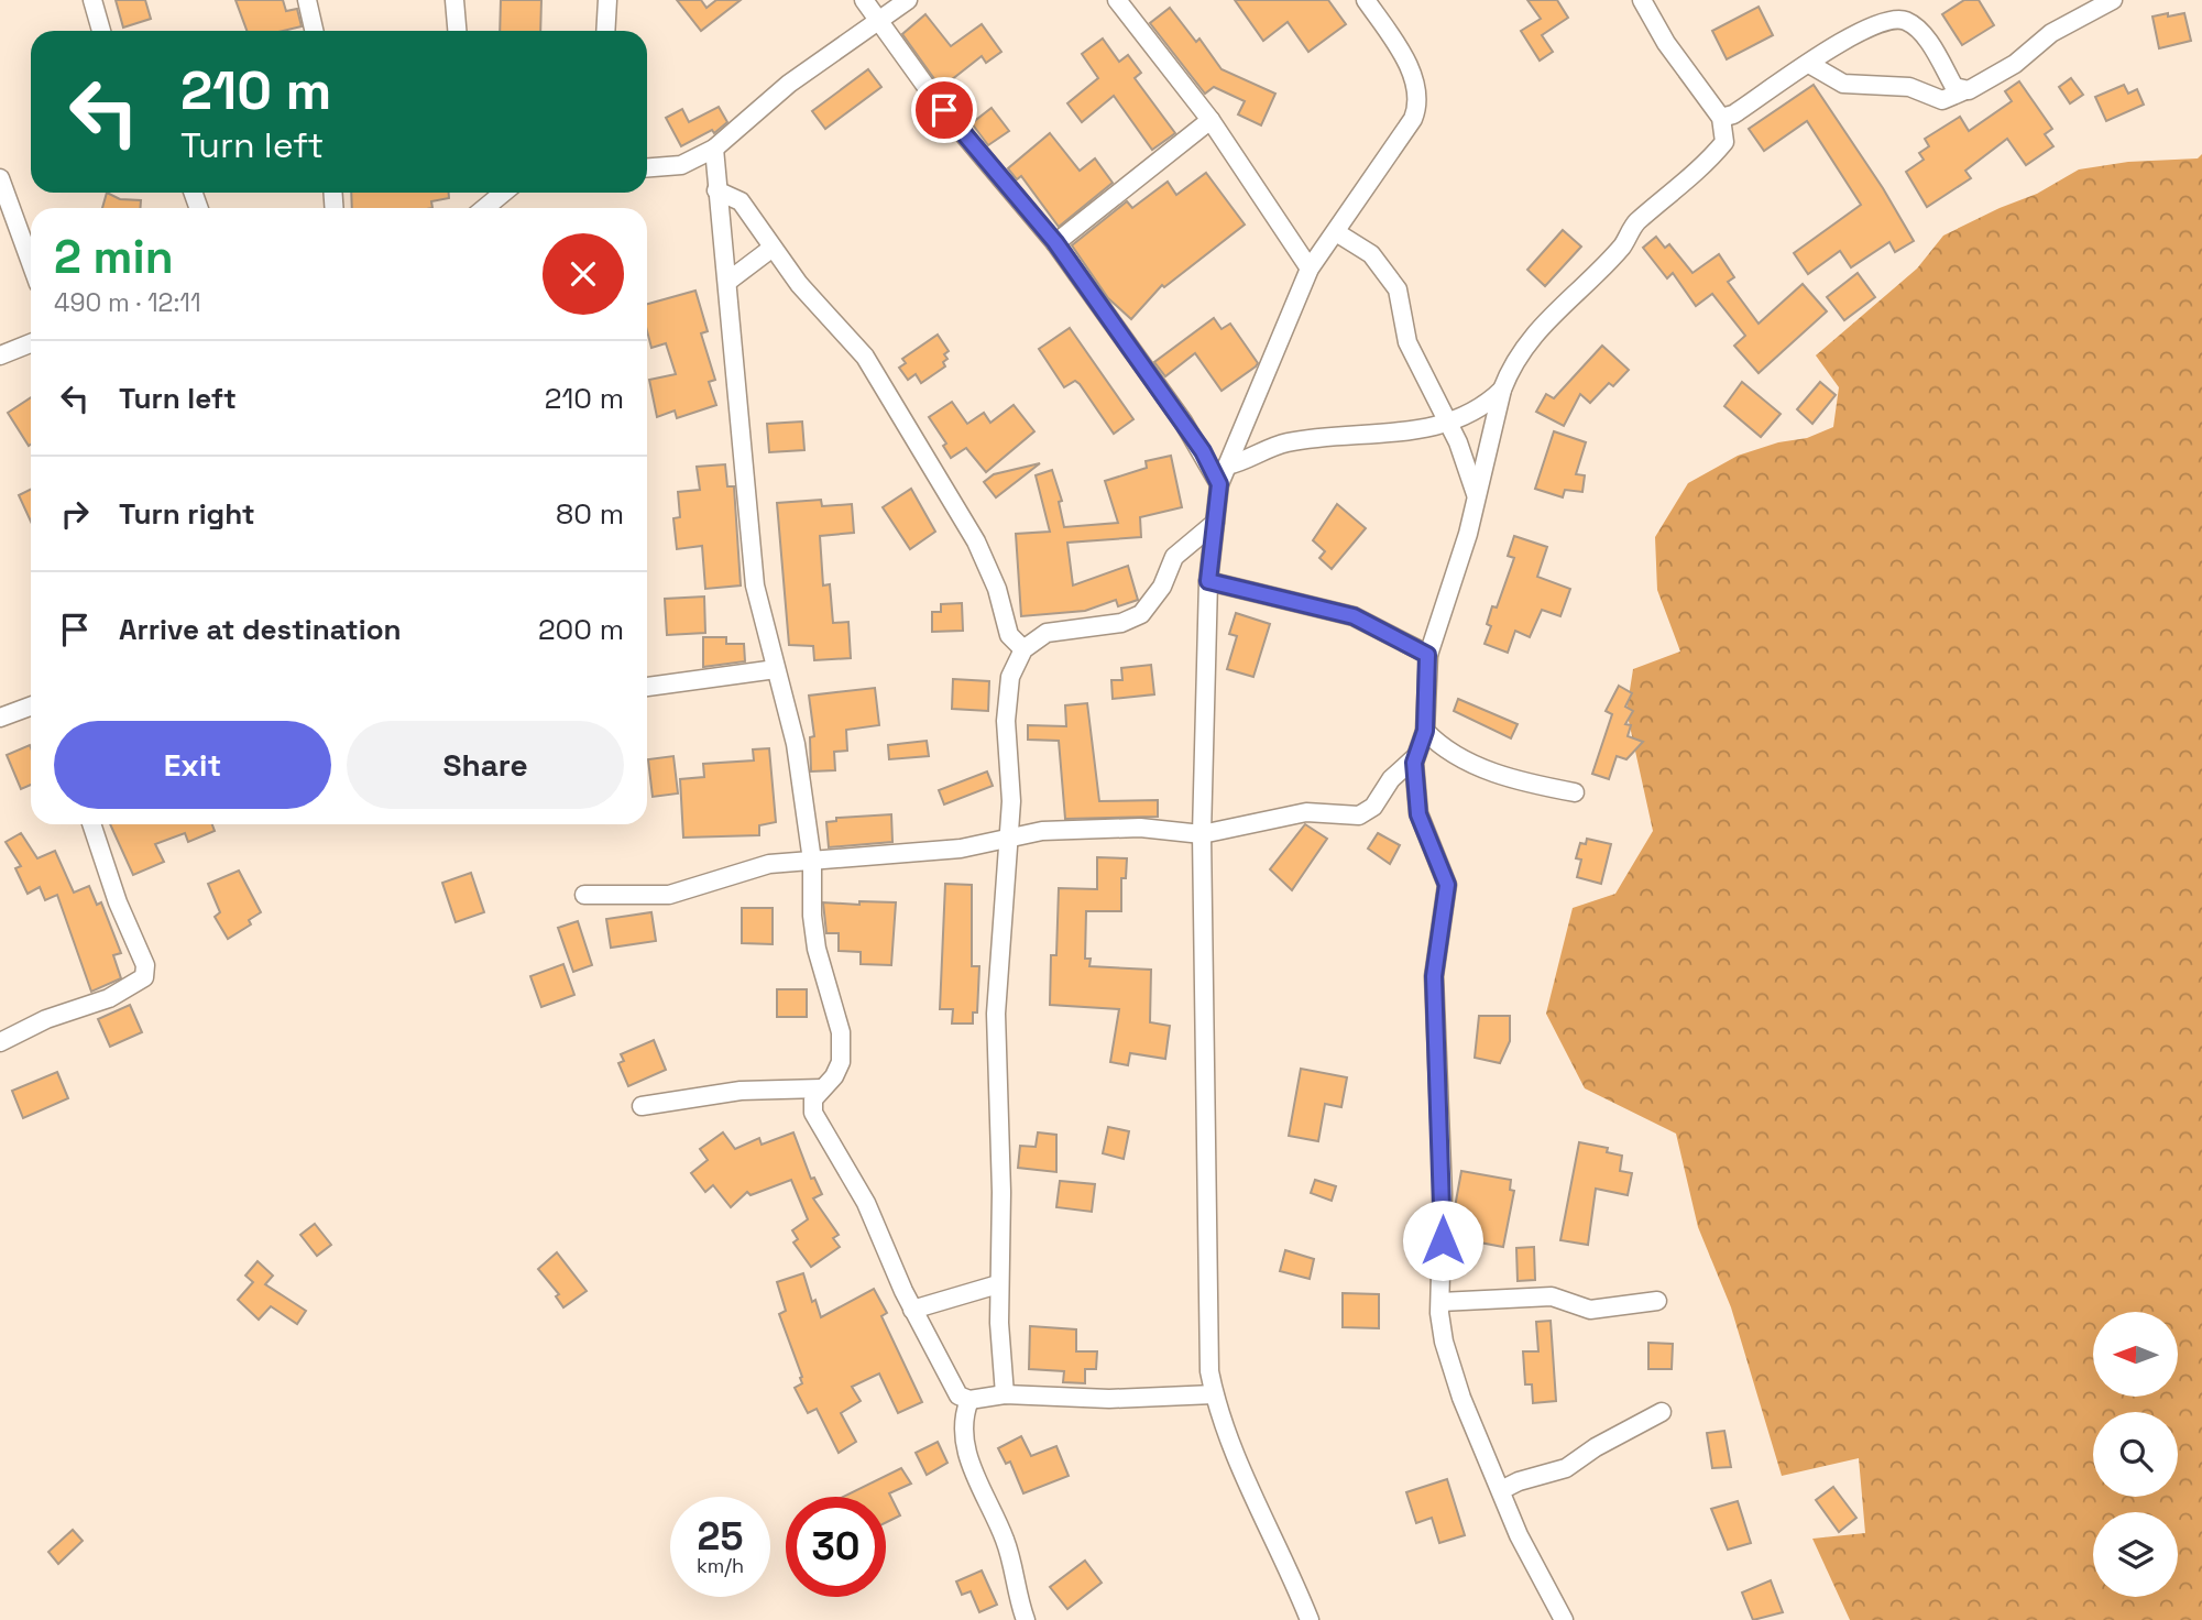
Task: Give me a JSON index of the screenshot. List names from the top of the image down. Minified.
{"north":"left","page":{"turn":["210 m","Turn left"],"heading":["2 min","490 m · 12:11"],"list":[{"name":"Turn left","value":"210 m"},{"name":"Turn right","value":"80 m"},{"name":"Arrive at destination","value":"200 m"}],"buttons":["Exit","Share"],"speed":"25 km/h","limit":"30"}}
